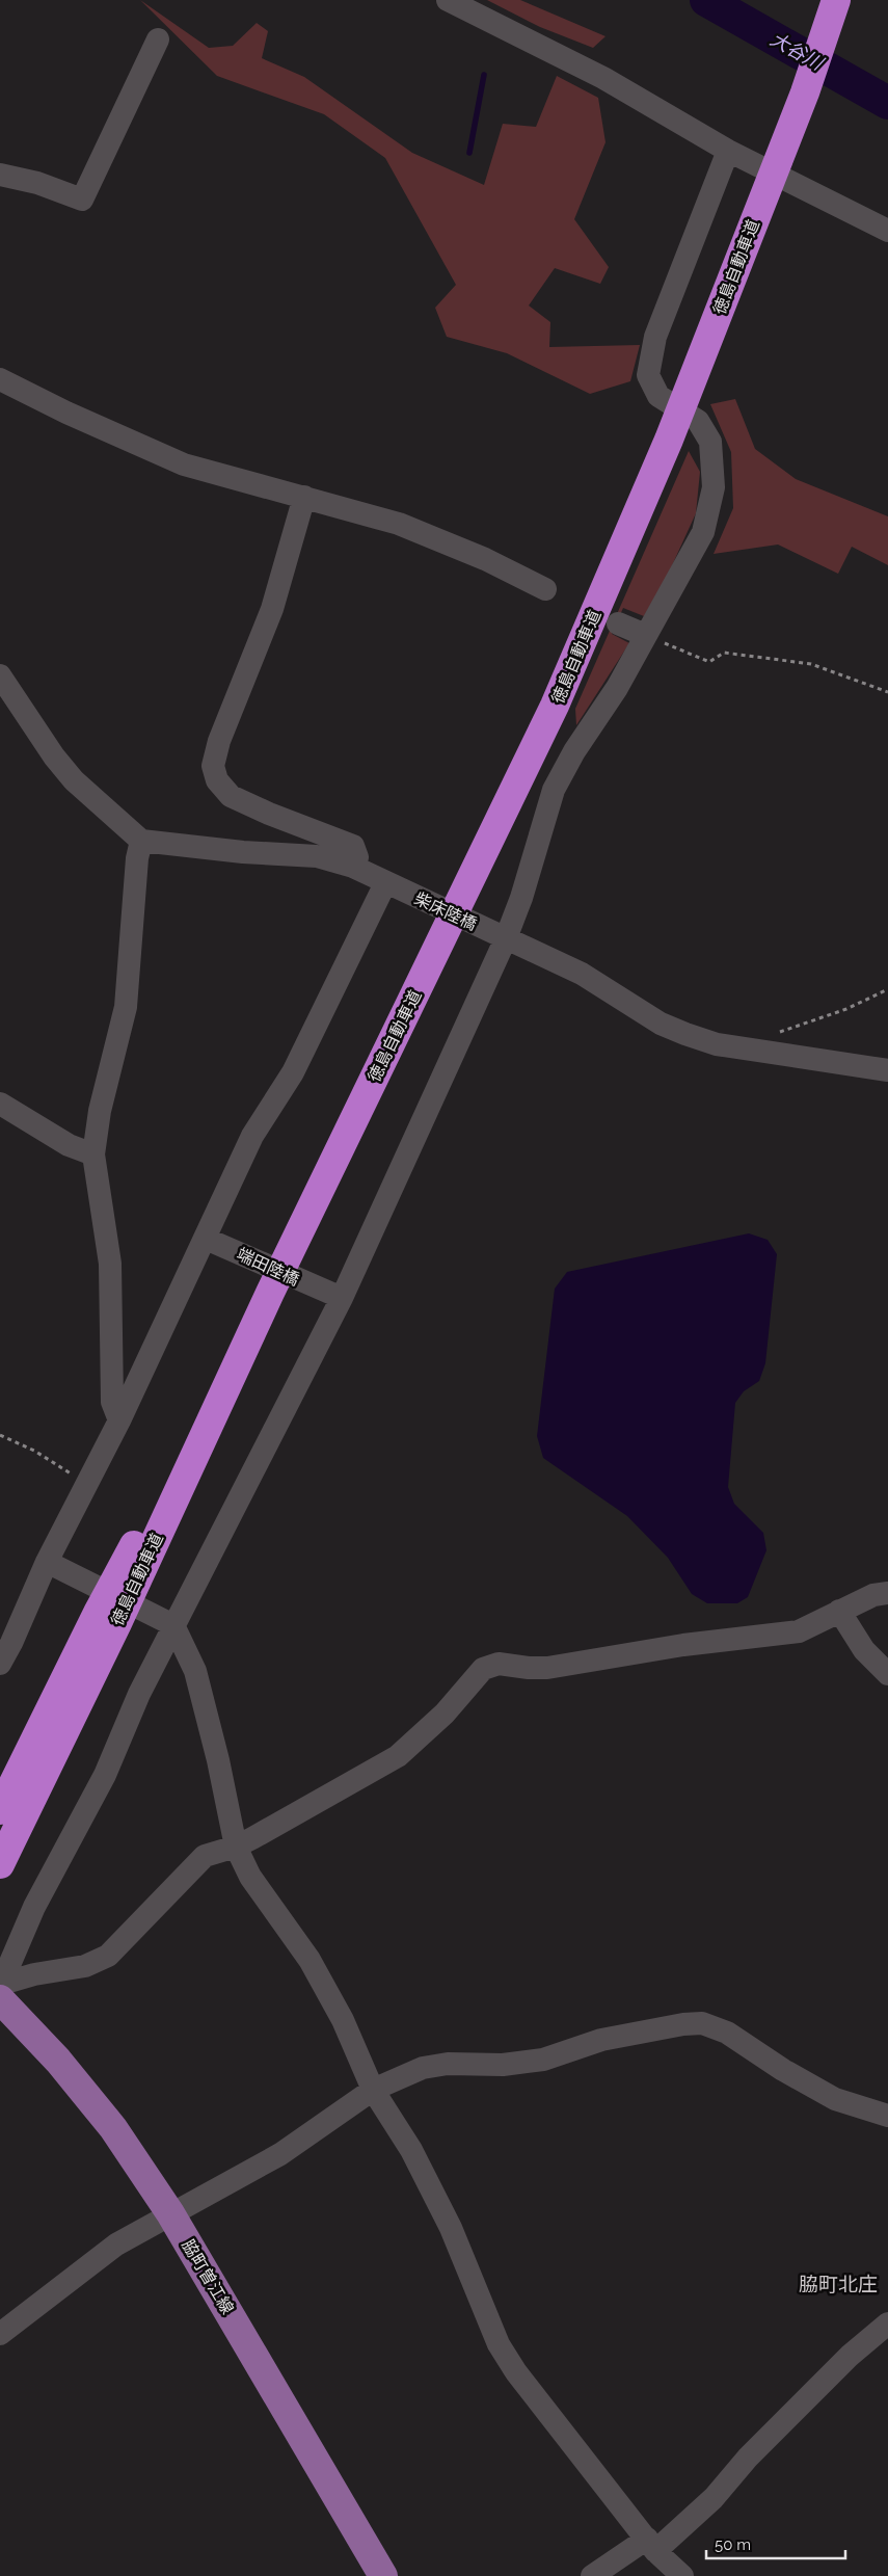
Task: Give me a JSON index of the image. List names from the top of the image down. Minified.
{"streets":{"highway":["徳島自動車道"],"main road":["脇町曽江線"],"street":["柴床陸橋","端田陸橋"]},"districts":["脇町北庄"],"water":["大谷川"],"scale_bar":"50 m"}
